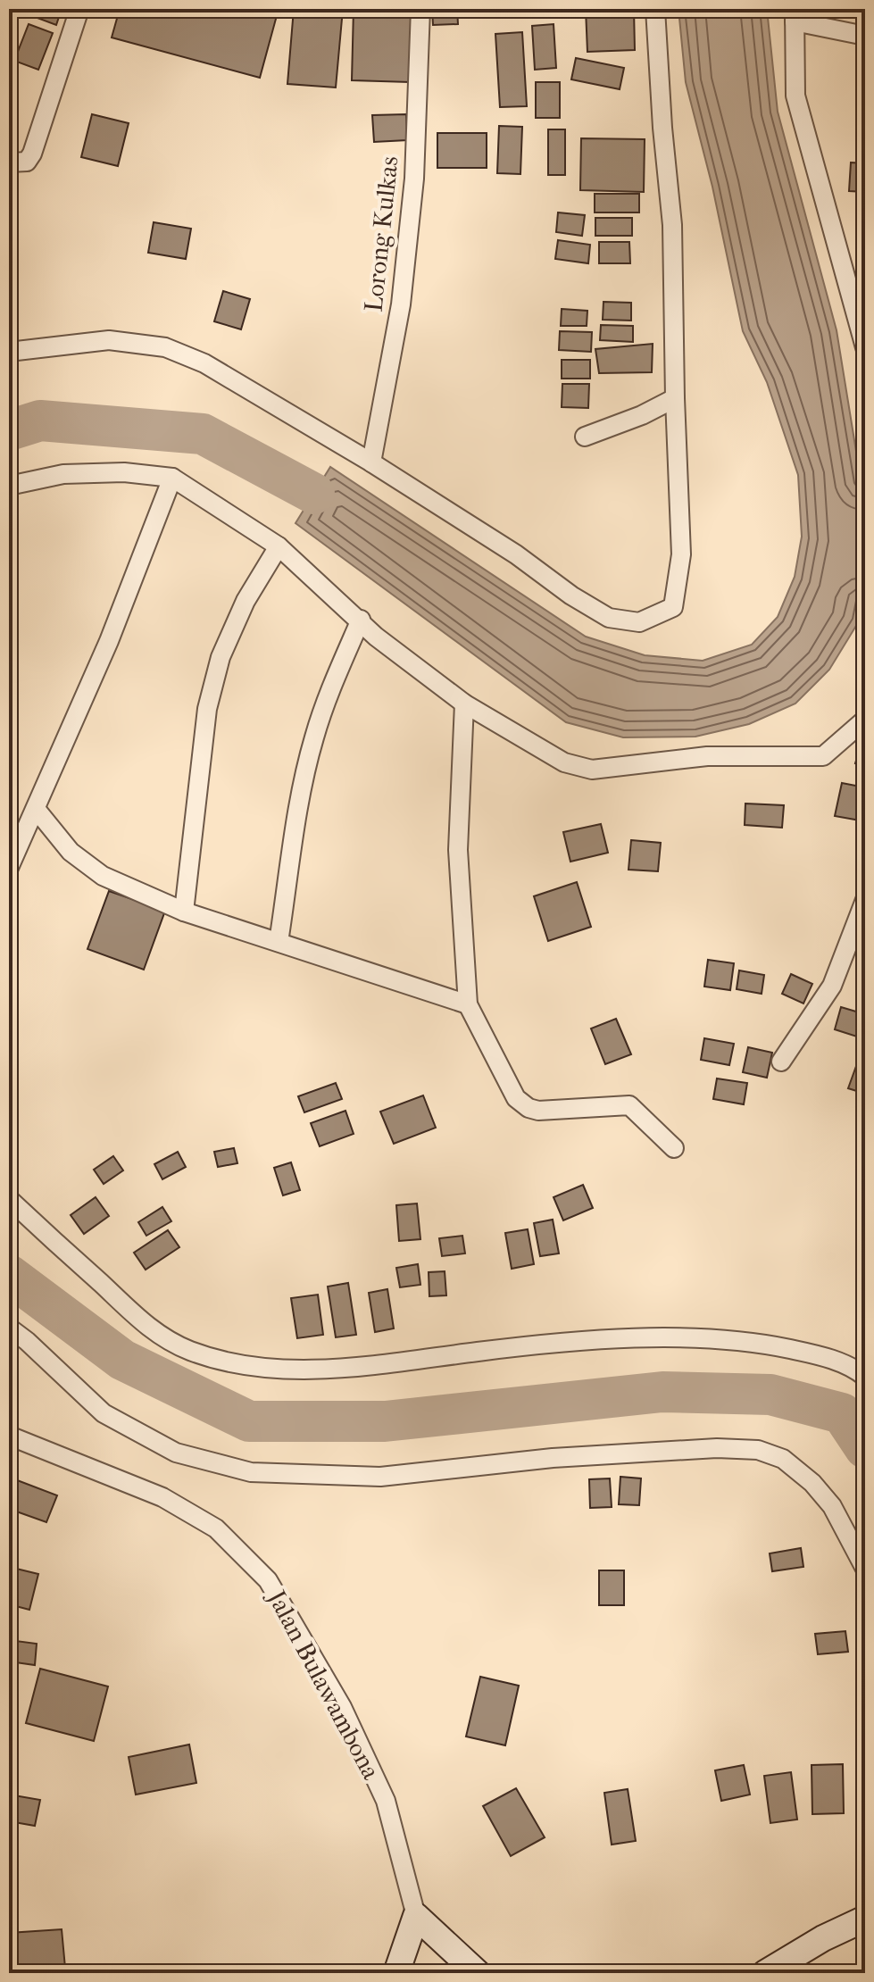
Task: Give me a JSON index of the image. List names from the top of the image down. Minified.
{"streets":{"street":["Lorong Kulkas","Jalan Bulawambona"]}}
